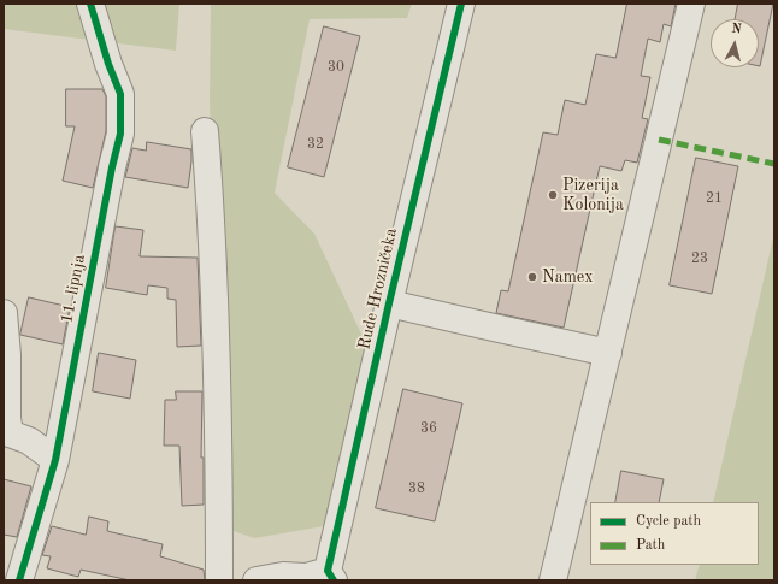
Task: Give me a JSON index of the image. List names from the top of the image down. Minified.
{"streets":{"street":["11. lipnja","Rude Hrozničeka"]},"places":["Pizerija Kolonija","Namex"],"house_numbers":["30","32","21","23","36","38"],"legend":["Cycle path","Path"],"north":"top"}
